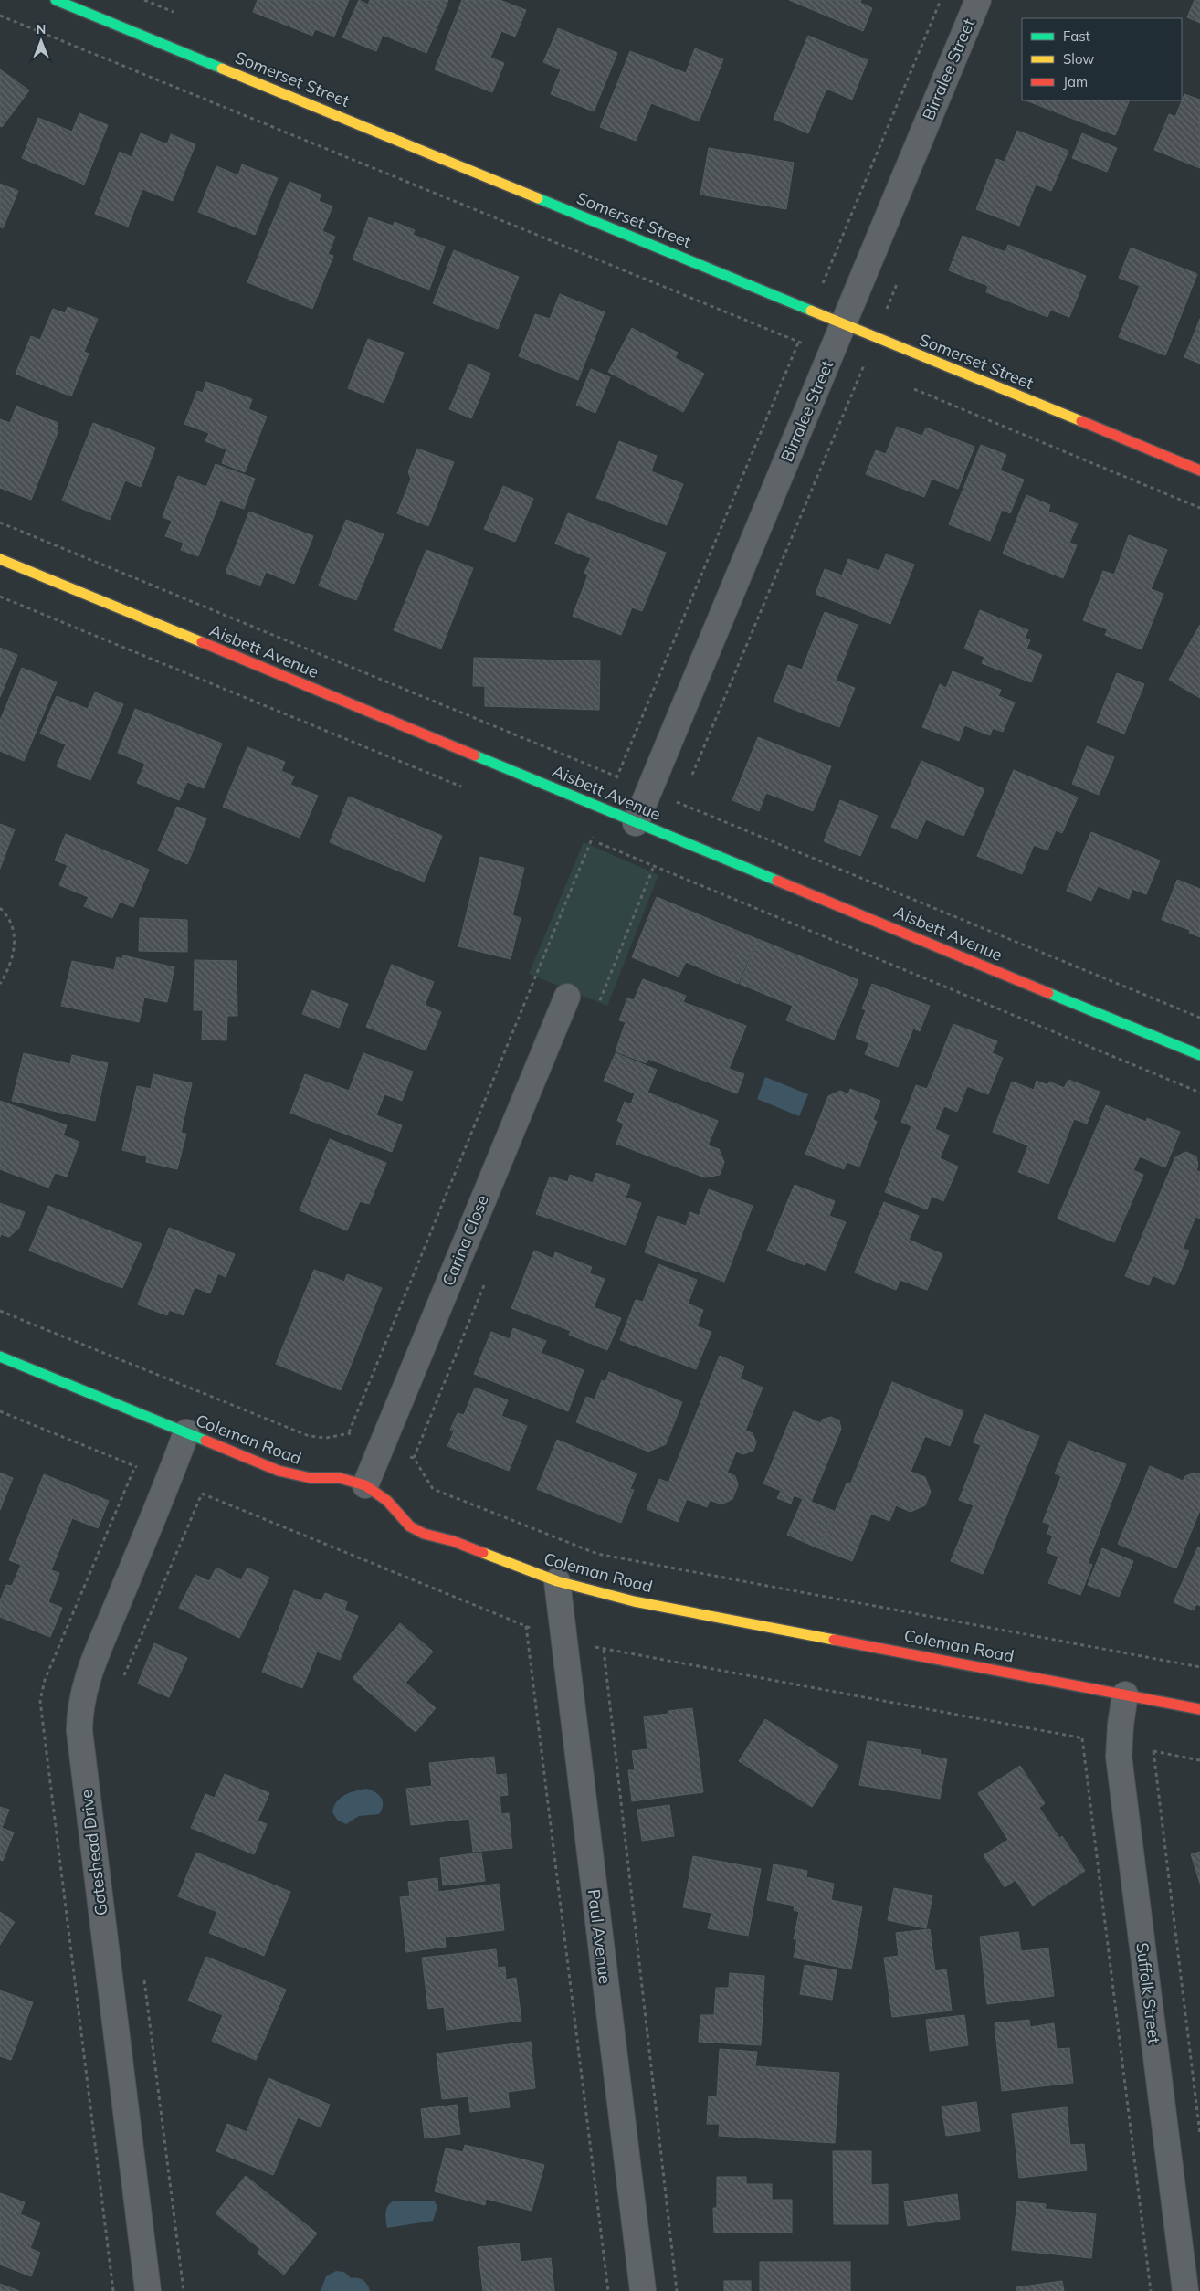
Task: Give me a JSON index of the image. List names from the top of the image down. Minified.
{"streets":{"street":["Birralee Street","Somerset Street","Aisbett Avenue","Carina Close","Coleman Road","Gateshead Drive","Paul Avenue","Suffolk Street"]},"crossings":[["Birralee Street","Somerset Street"],["Birralee Street","Aisbett Avenue"],["Carina Close","Coleman Road"],["Coleman Road","Gateshead Drive"],["Coleman Road","Paul Avenue"],["Coleman Road","Suffolk Street"]],"legend":["Fast","Slow","Jam"],"north":"top"}
